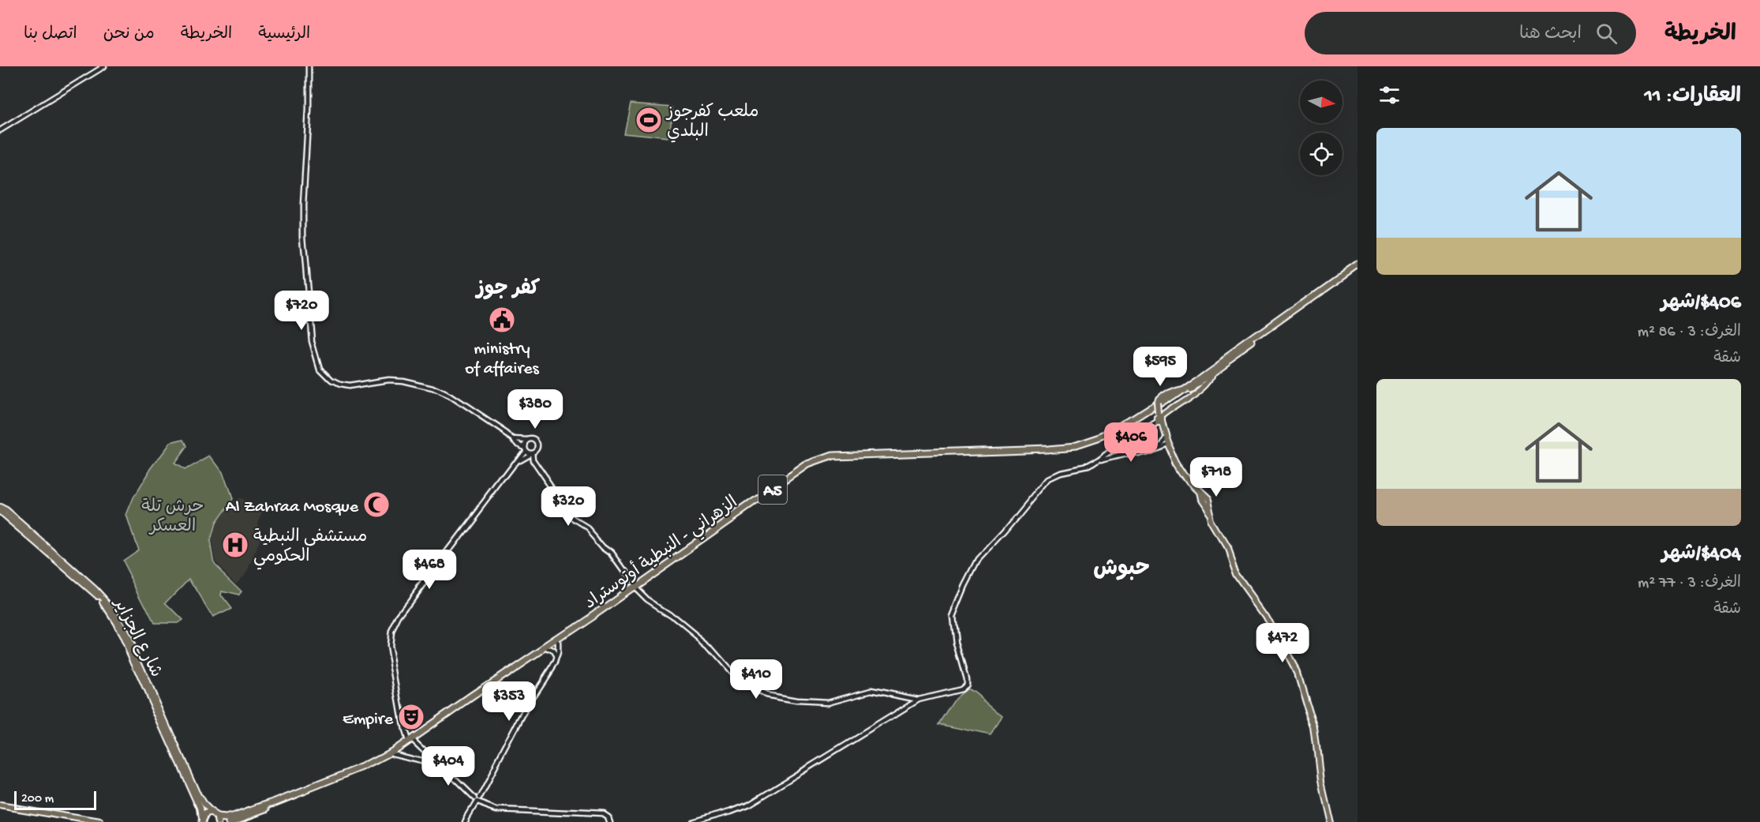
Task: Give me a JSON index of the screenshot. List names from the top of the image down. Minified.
{"streets":{"highway":["A5","الزهراني - النبطية أوتوستراد"],"main road":["شارع الجزاير"]},"crossings":[["A5","الزهراني - النبطية أوتوستراد"],["A5","شارع الجزاير"]],"districts":["كفر جوز","حبوش"],"parks":["حرش تلة العسكر"],"places":{"sports":["ملعب كفرجوز البلدي"],"public building":["ministry of affaires"],"mosque":["Al Zahraa Mosque"],"hospital":["مستشفى النبطية الحكومي"],"theatre":["Empire"]},"scale_bar":"200 m","north":"right","page":{"header":"الخريطة","search":"ابحث هنا","nav":["الرئيسية","الخريطة","من نحن","اتصل بنا"],"heading":"العقارات: 11","list":[{"name":"$406/شهر","note":"الغرف: 3 · 86 m² · شقة"},{"name":"$404/شهر","note":"الغرف: 3 · 77 m² · شقة"}],"price":["$720","$595","$380","$406","$718","$320","$468","$472","$410","$353","$404"],"scale":"200 m"}}
